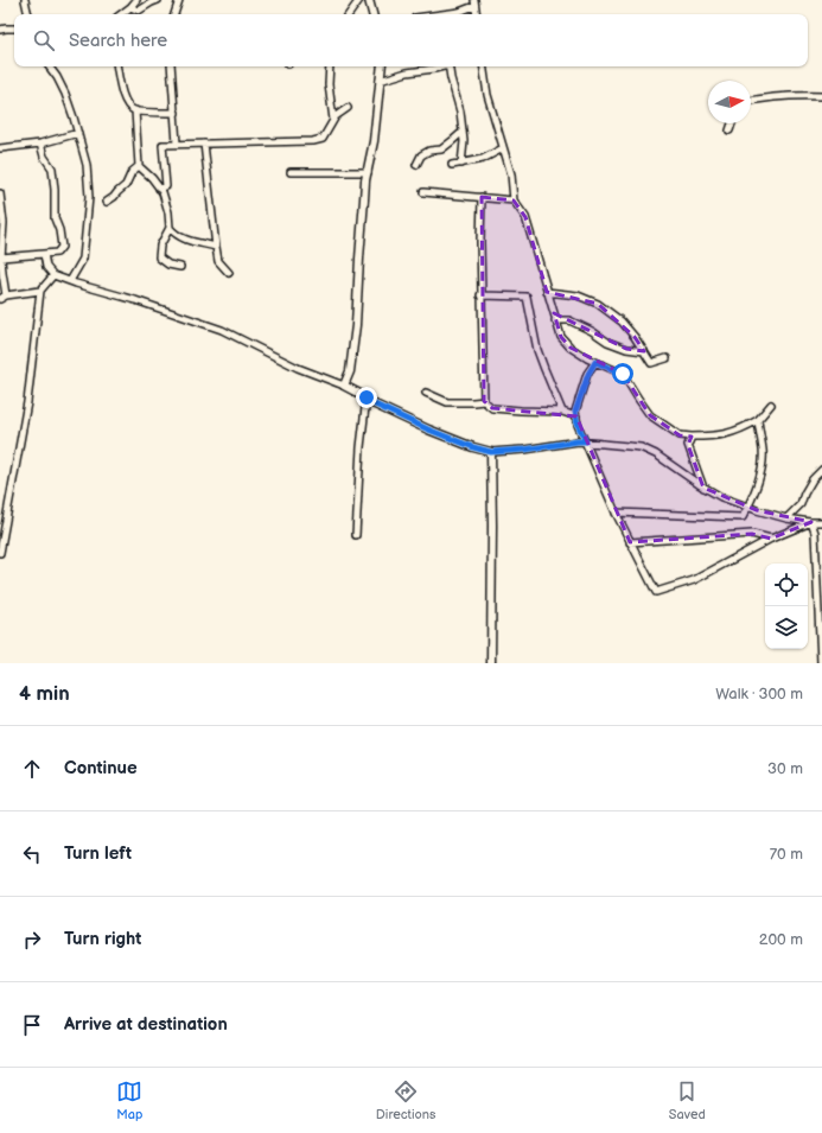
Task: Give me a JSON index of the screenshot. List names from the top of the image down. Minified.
{"north":"right","page":{"search":"Search here","heading":["4 min","Walk · 300 m"],"list":[["Continue","30 m"],["Turn left","70 m"],["Turn right","200 m"],"Arrive at destination"],"nav":["Map","Directions","Saved"]}}
